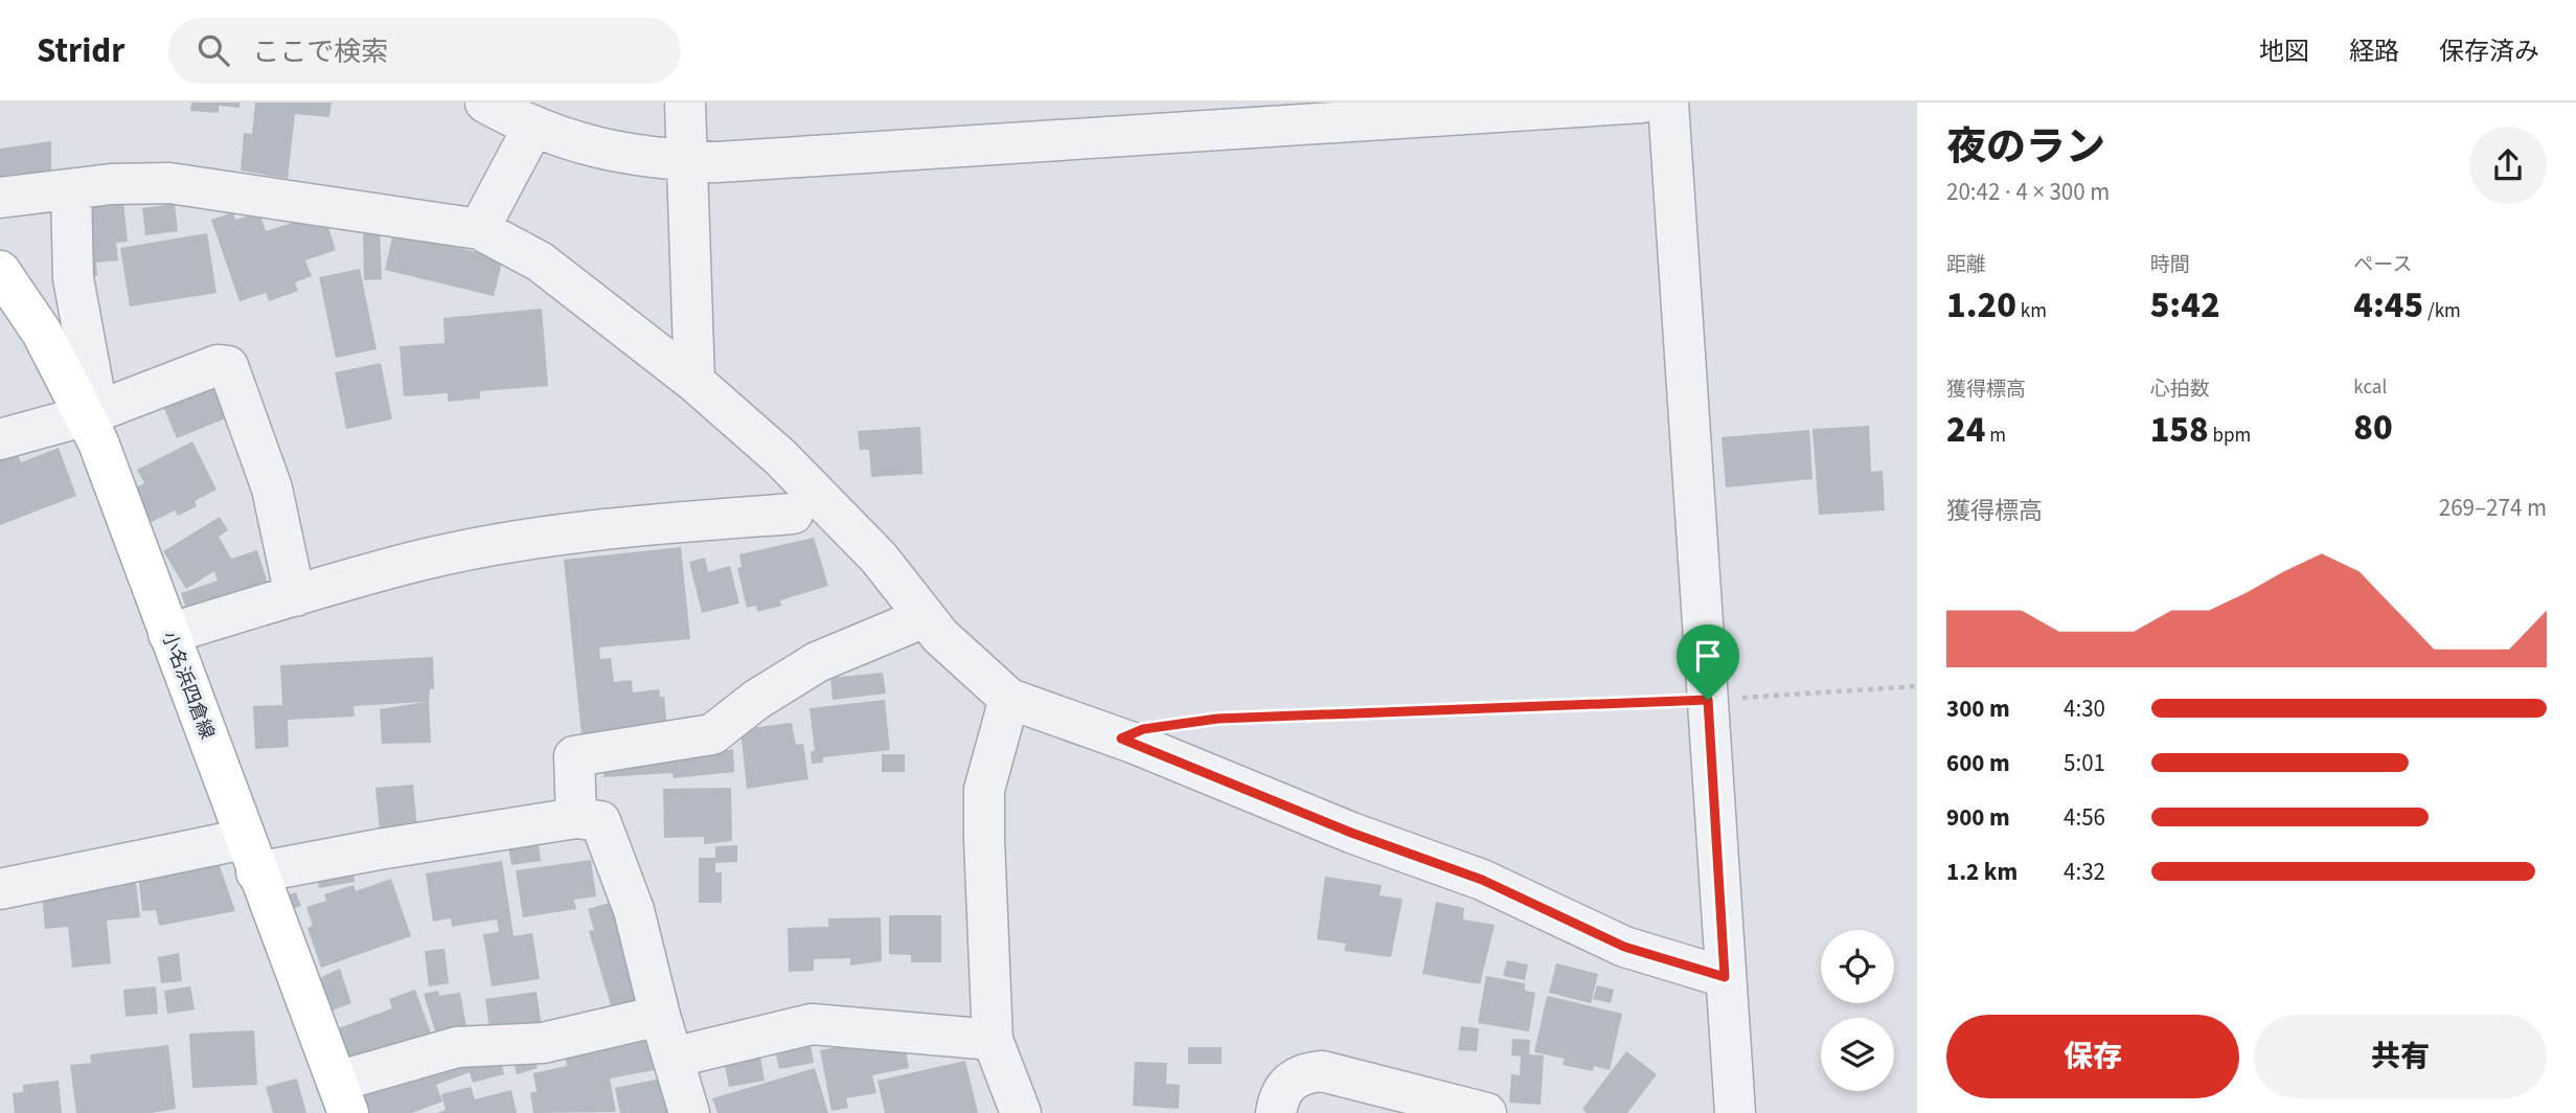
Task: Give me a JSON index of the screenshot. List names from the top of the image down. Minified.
{"streets":{"main road":["小名浜四倉線"]},"page":{"header":"Stridr","search":"ここで検索","nav":["地図","経路","保存済み"],"heading":["夜のラン","20:42 · 4 × 300 m"],"stats":[["距離","1.20 km"],["時間","5:42"],["ペース","4:45 /km"],["獲得標高","24 m"],["心拍数","158 bpm"],["kcal","80"]],"chart":["獲得標高","269–274 m"],"list":[{"name":"300 m","note":"4:30"},{"name":"600 m","note":"5:01"},{"name":"900 m","note":"4:56"},{"name":"1.2 km","note":"4:32"}],"buttons":["保存","共有"]}}
